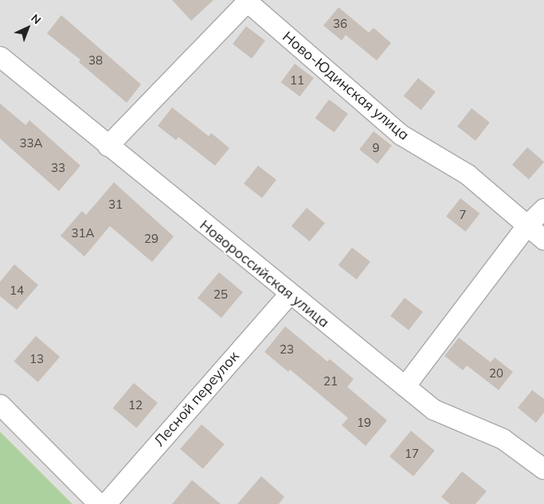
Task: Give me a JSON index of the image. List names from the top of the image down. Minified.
{"streets":{"street":["Ново-Юдинская улица","Новороссийская улица","Лесной переулок"]},"crossings":[["Новороссийская улица","Лесной переулок"]],"house_numbers":["36","38","11","33А","9","33","31","7","31А","29","14","25","23","13","20","21","12","19","17"],"north":"top right"}
